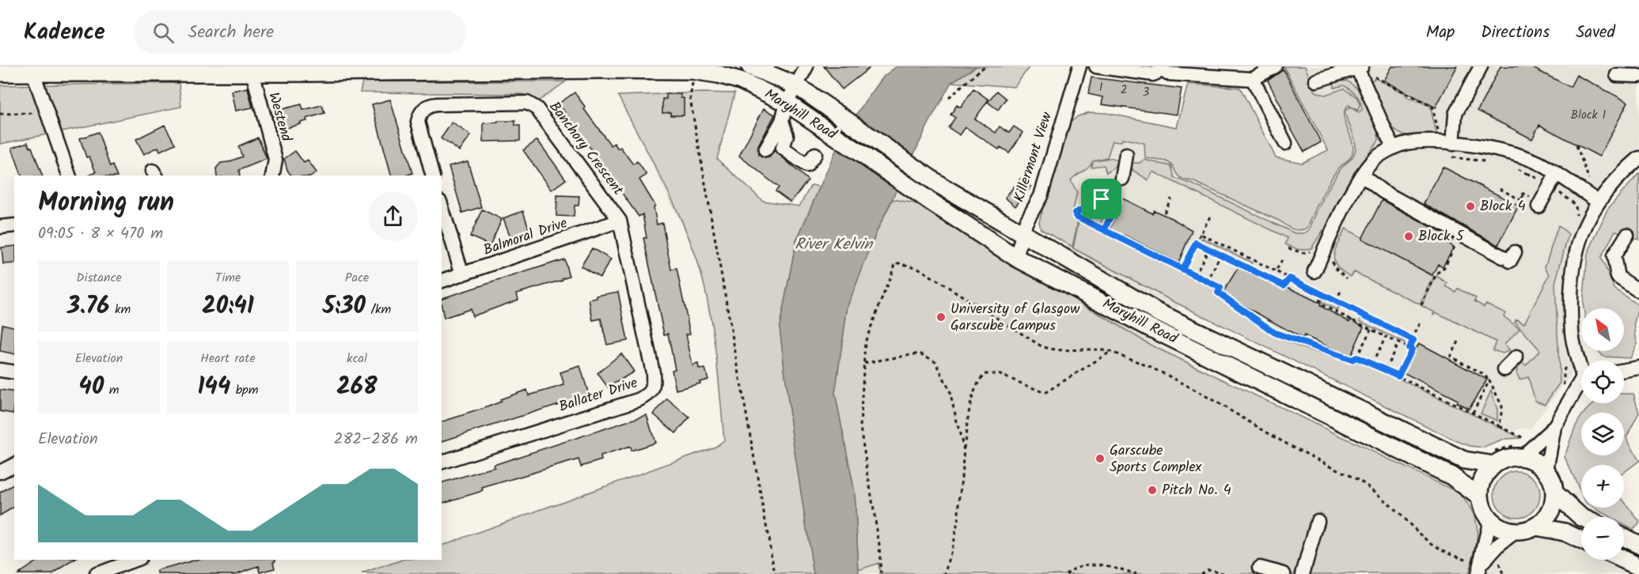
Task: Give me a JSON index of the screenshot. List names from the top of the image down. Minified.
{"streets":{"main road":["Maryhill Road"],"street":["Westend","Banchory Crescent","Killermont View","Balmoral Drive","Ballater Drive"]},"crossings":[["Maryhill Road","Westend"],["Maryhill Road","Killermont View"],["Banchory Crescent","Balmoral Drive"],["Banchory Crescent","Ballater Drive"],["Balmoral Drive","Ballater Drive"]],"water":["River Kelvin"],"places":["Block 4","Block 5","University of Glasgow Garscube Campus","Garscube Sports Complex","Pitch No. 4"],"house_numbers":["1","2","3","Block 1"],"north":"top left","page":{"header":"Kadence","search":"Search here","nav":["Map","Directions","Saved"],"heading":["Morning run","09:05 · 8 × 470 m"],"stats":[["Distance","3.76 km"],["Time","20:41"],["Pace","5:30 /km"],["Elevation","40 m"],["Heart rate","144 bpm"],["kcal","268"]],"map_buttons":["+","−"],"chart":["Elevation","282–286 m"]}}
